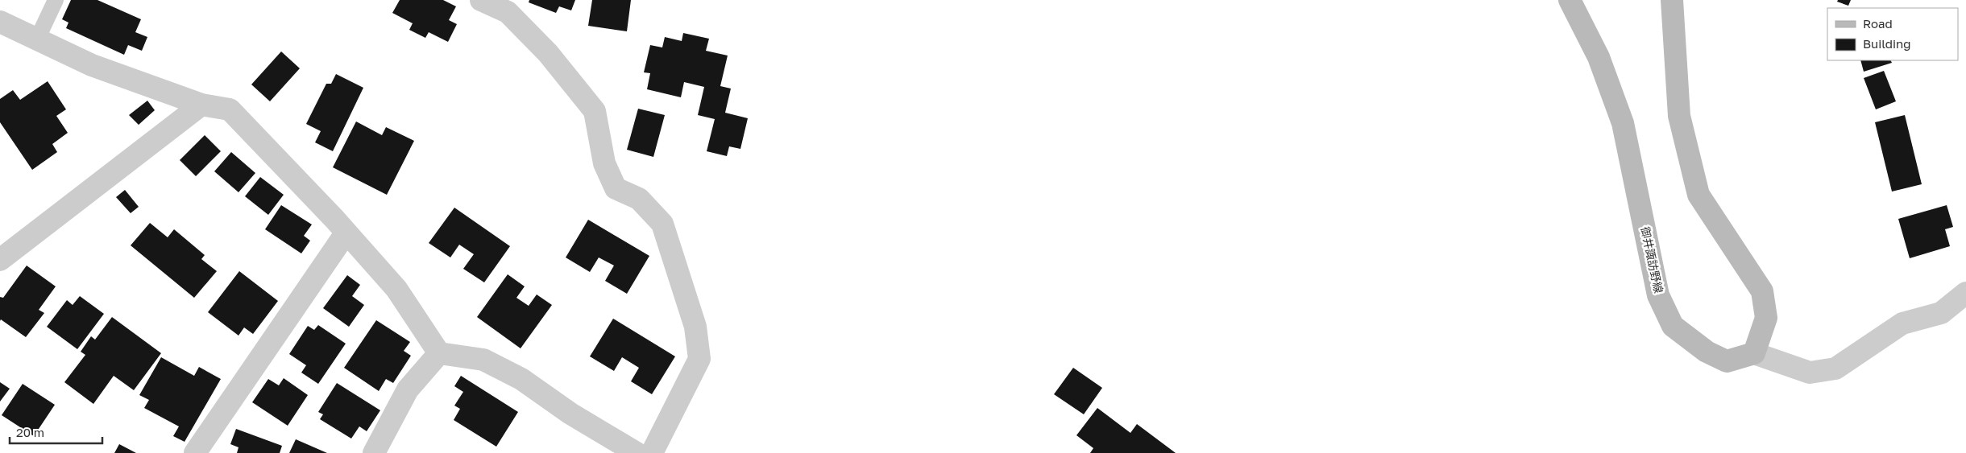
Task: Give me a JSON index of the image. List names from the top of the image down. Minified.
{"streets":{"main road":["御井諏訪野線"]},"legend":["Road","Building"],"scale_bar":"20 m"}
